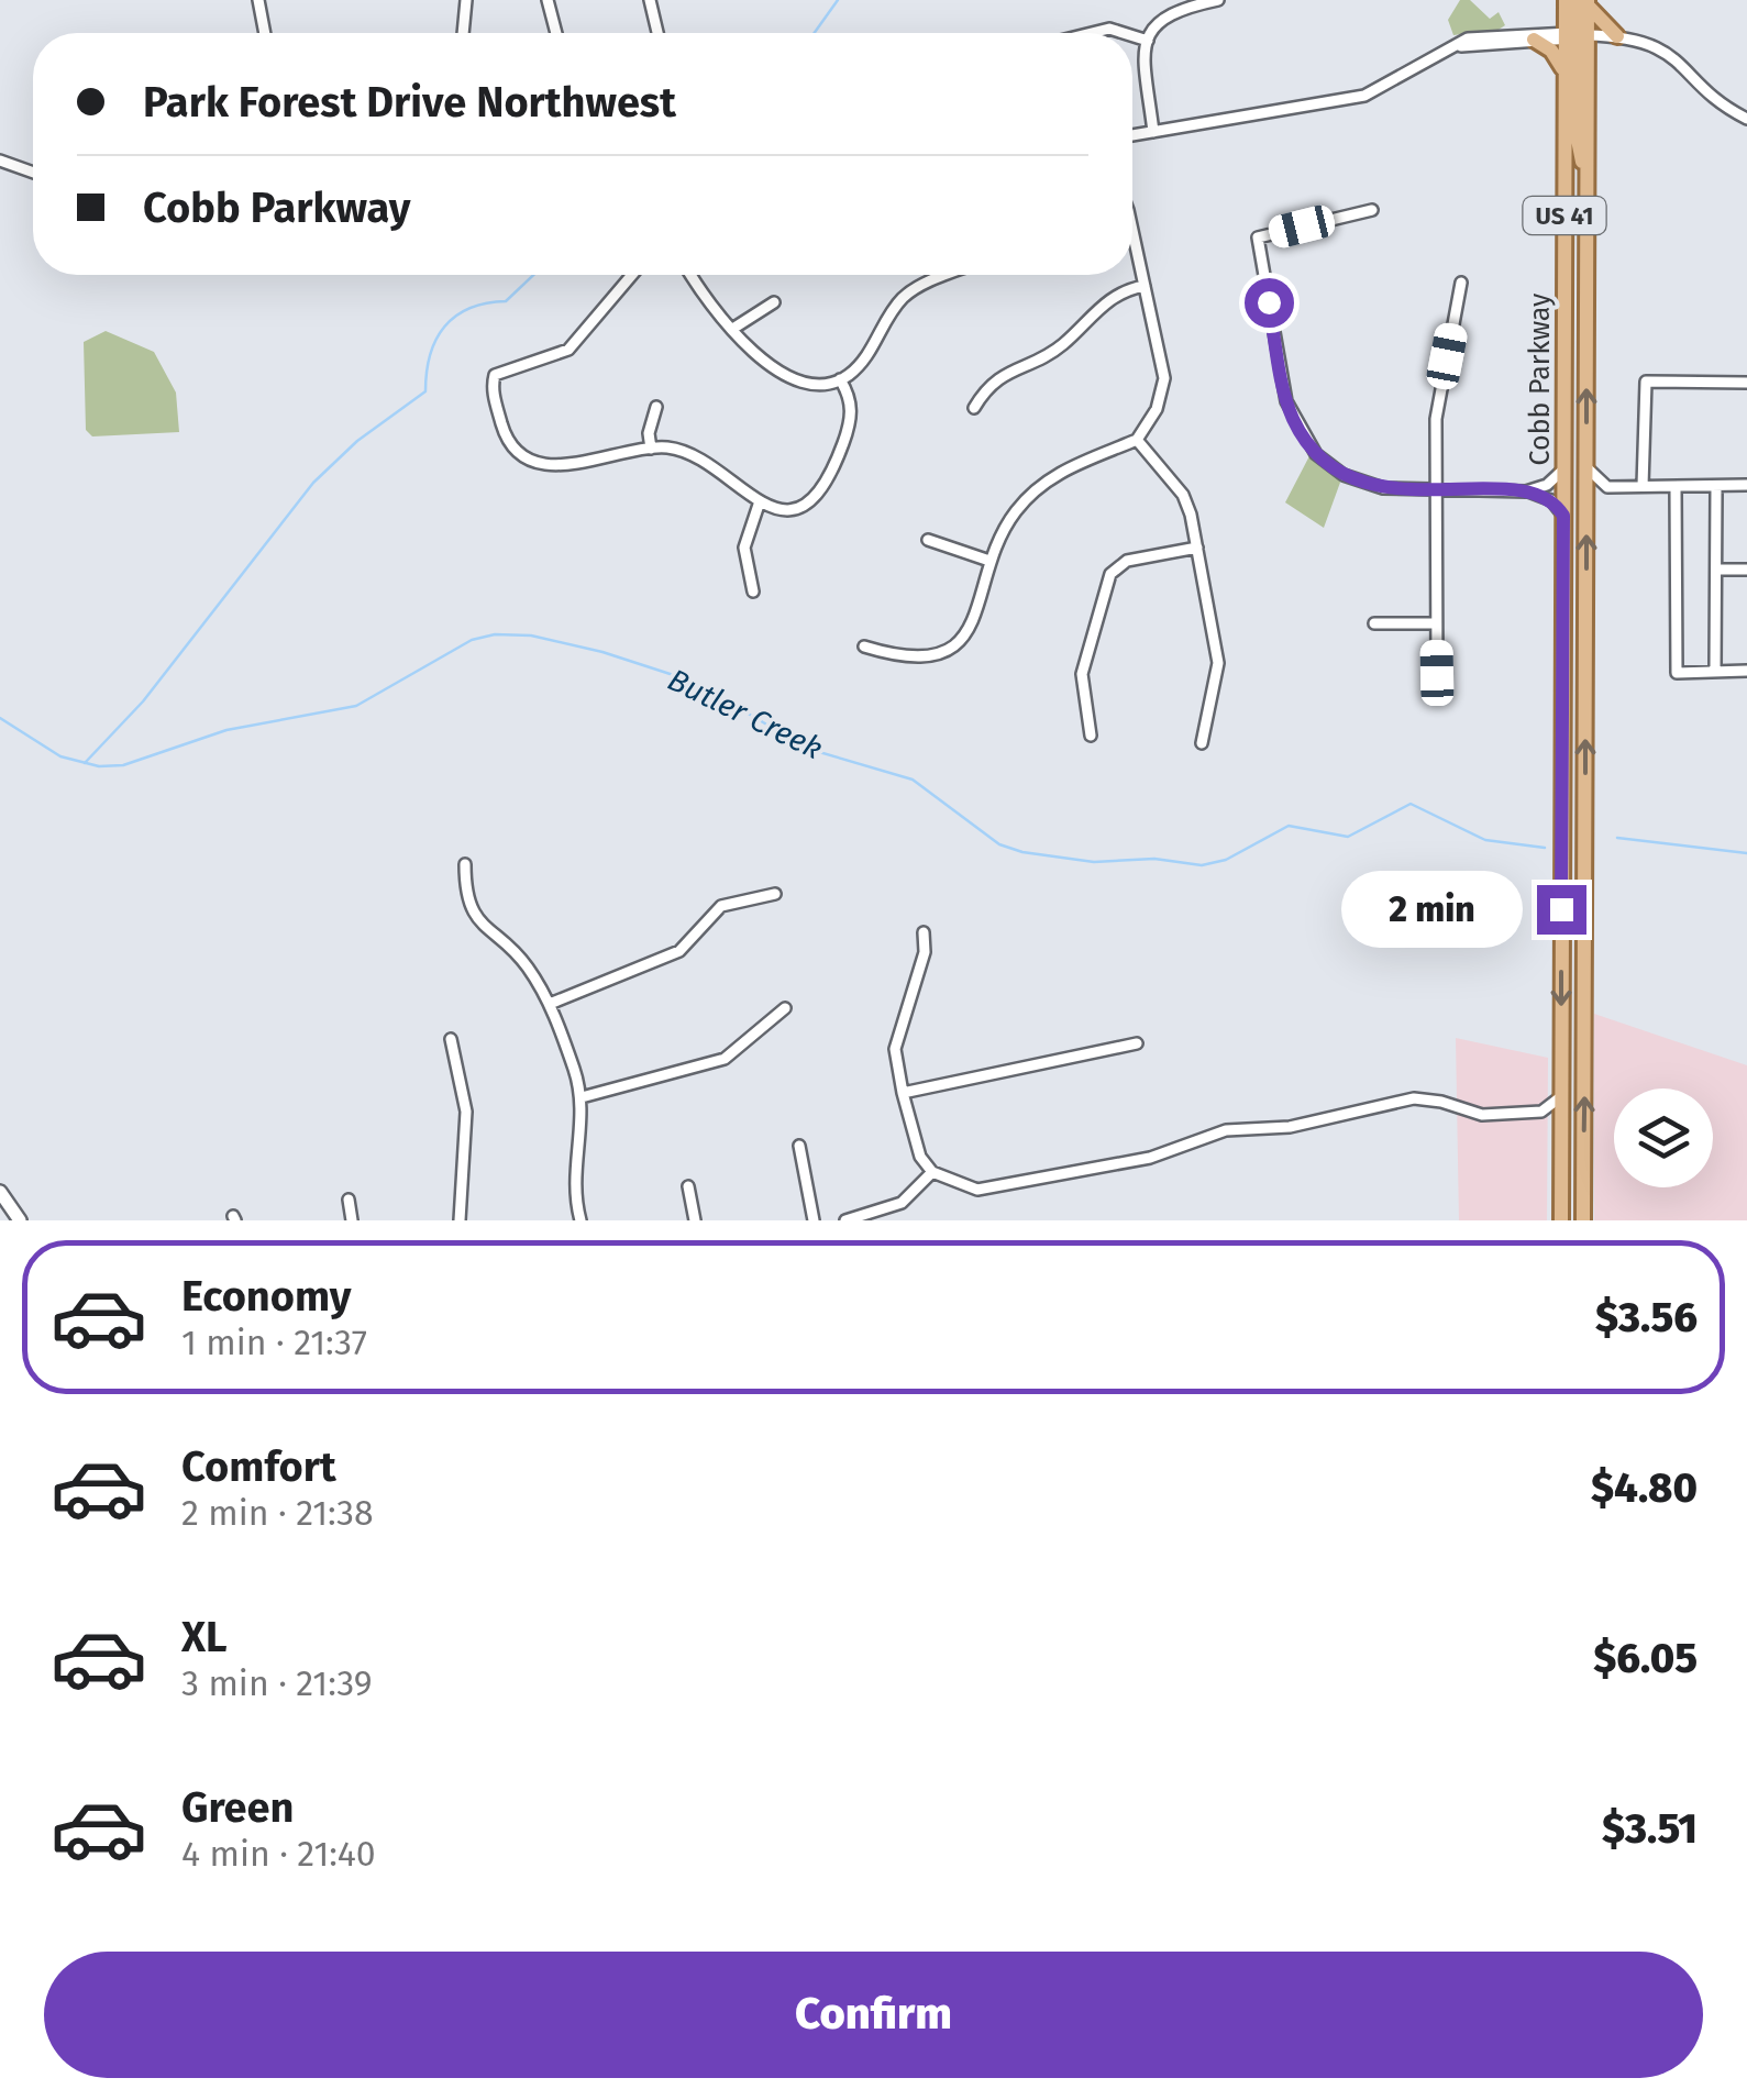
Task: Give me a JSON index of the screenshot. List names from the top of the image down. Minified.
{"streets":{"main road":["US 41","Cobb Parkway"]},"water":["Butler Creek"],"page":{"banner":["Park Forest Drive Northwest","Cobb Parkway"],"bubble":"2 min","list":[{"name":"Economy","note":"1 min · 21:37","value":"$3.56"},{"name":"Comfort","note":"2 min · 21:38","value":"$4.80"},{"name":"XL","note":"3 min · 21:39","value":"$6.05"},{"name":"Green","note":"4 min · 21:40","value":"$3.51"}],"buttons":"Confirm"}}
